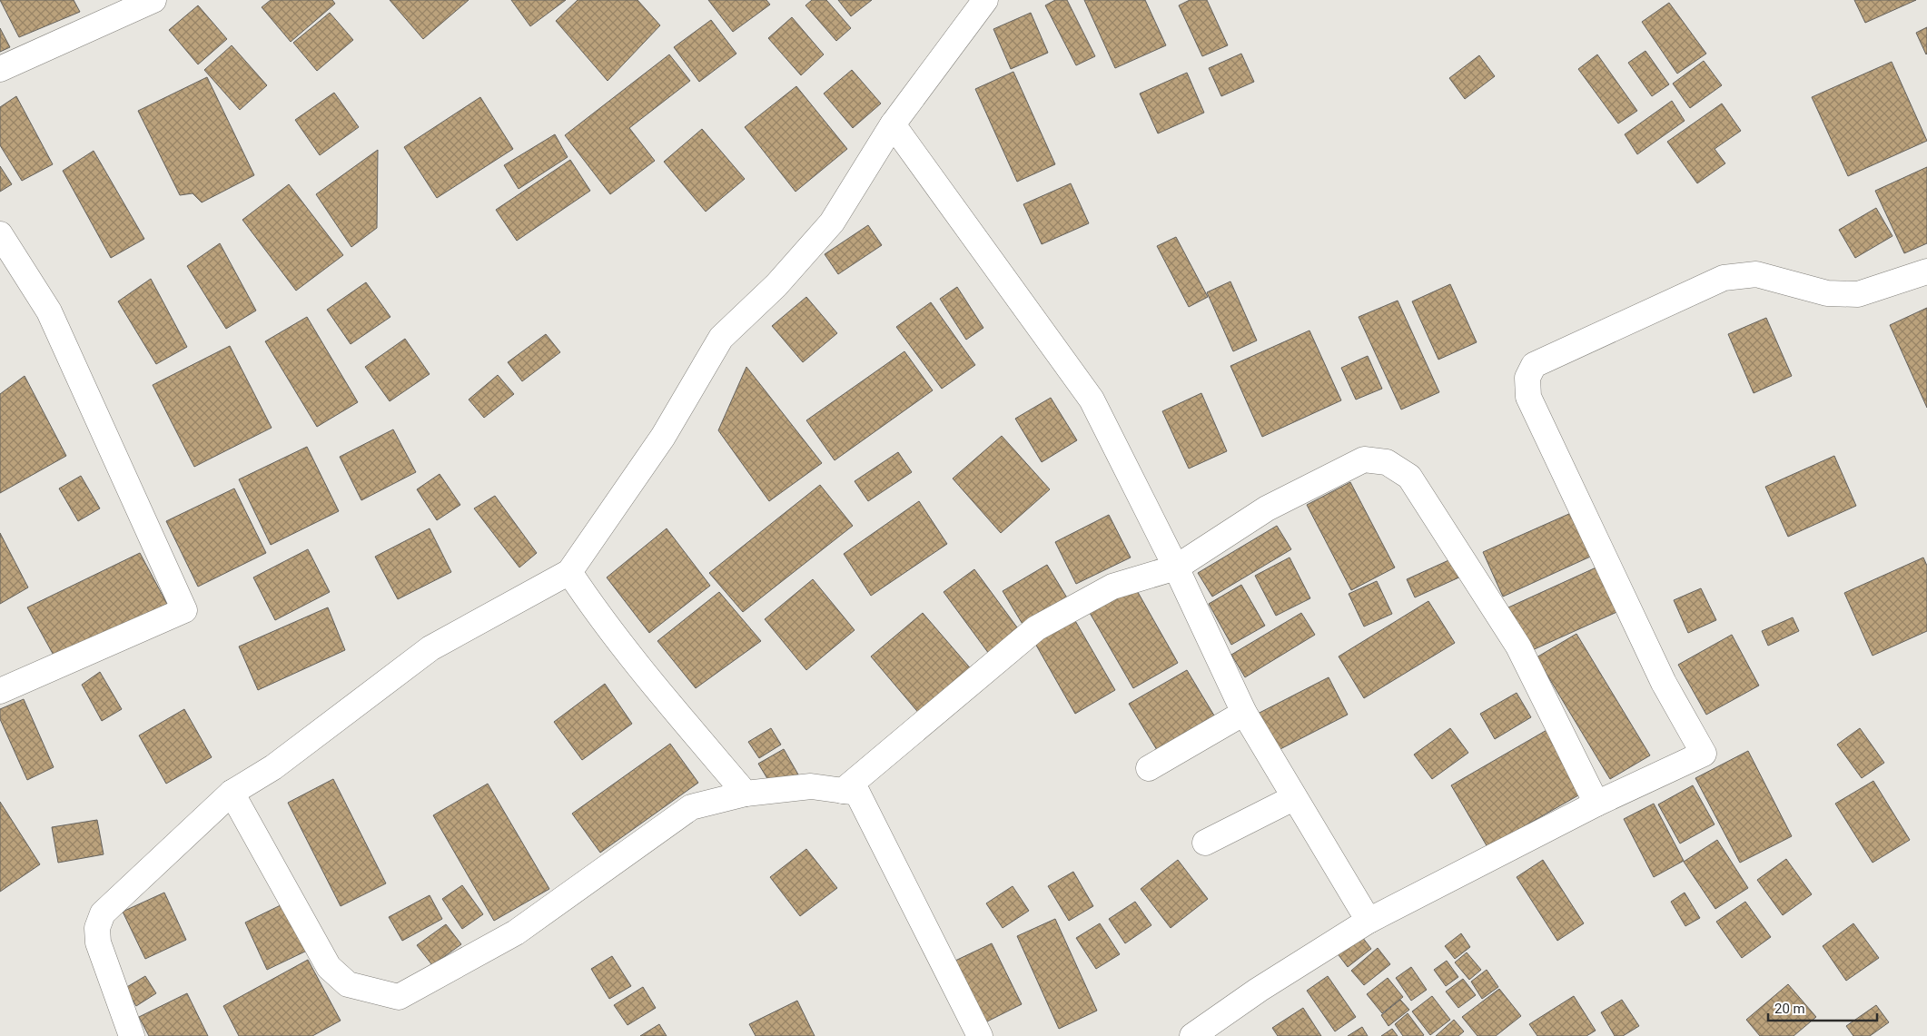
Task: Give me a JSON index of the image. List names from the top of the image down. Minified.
{"scale_bar":"20 m"}
